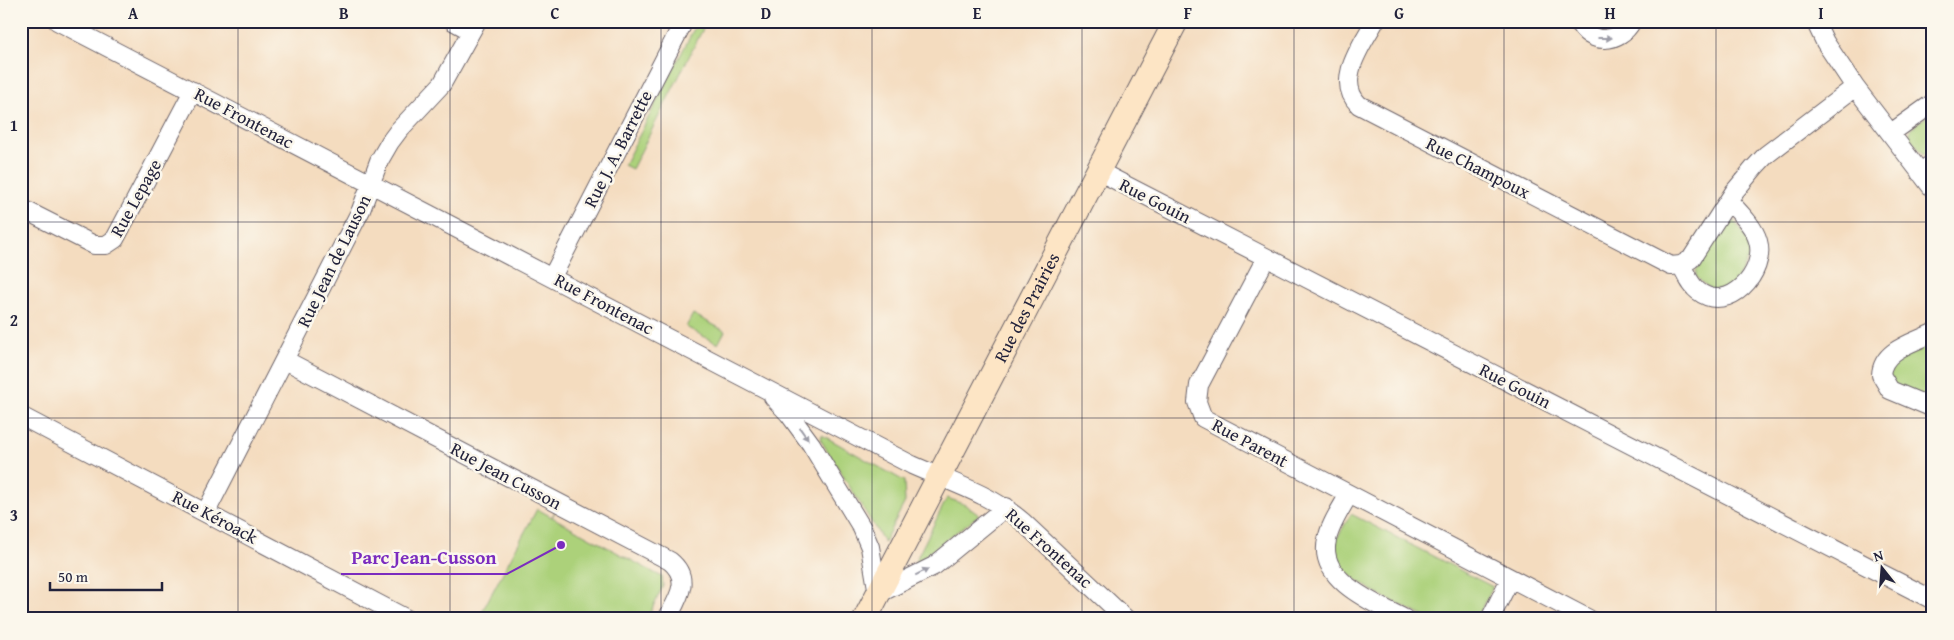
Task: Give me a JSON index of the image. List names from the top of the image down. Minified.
{"streets":{"main road":["Rue des Prairies"],"street":["Rue Frontenac","Rue J. A. Barrette","Rue Champoux","Rue Lepage","Rue Gouin","Rue Jean de Lauson","Rue Parent","Rue Jean Cusson","Rue Kéroack"]},"crossings":[["Rue Frontenac","Rue J. A. Barrette"],["Rue Frontenac","Rue Lepage"],["Rue Frontenac","Rue Jean de Lauson"],["Rue Frontenac","Rue des Prairies"],["Rue Gouin","Rue des Prairies"],["Rue Gouin","Rue Parent"],["Rue Jean de Lauson","Rue Jean Cusson"],["Rue Jean de Lauson","Rue Kéroack"]],"places":["Parc Jean-Cusson"],"scale_bar":"50 m","north":"top","grid":{"columns":["A","B","C","D","E","F","G","H","I"],"rows":["1","2","3"]}}
